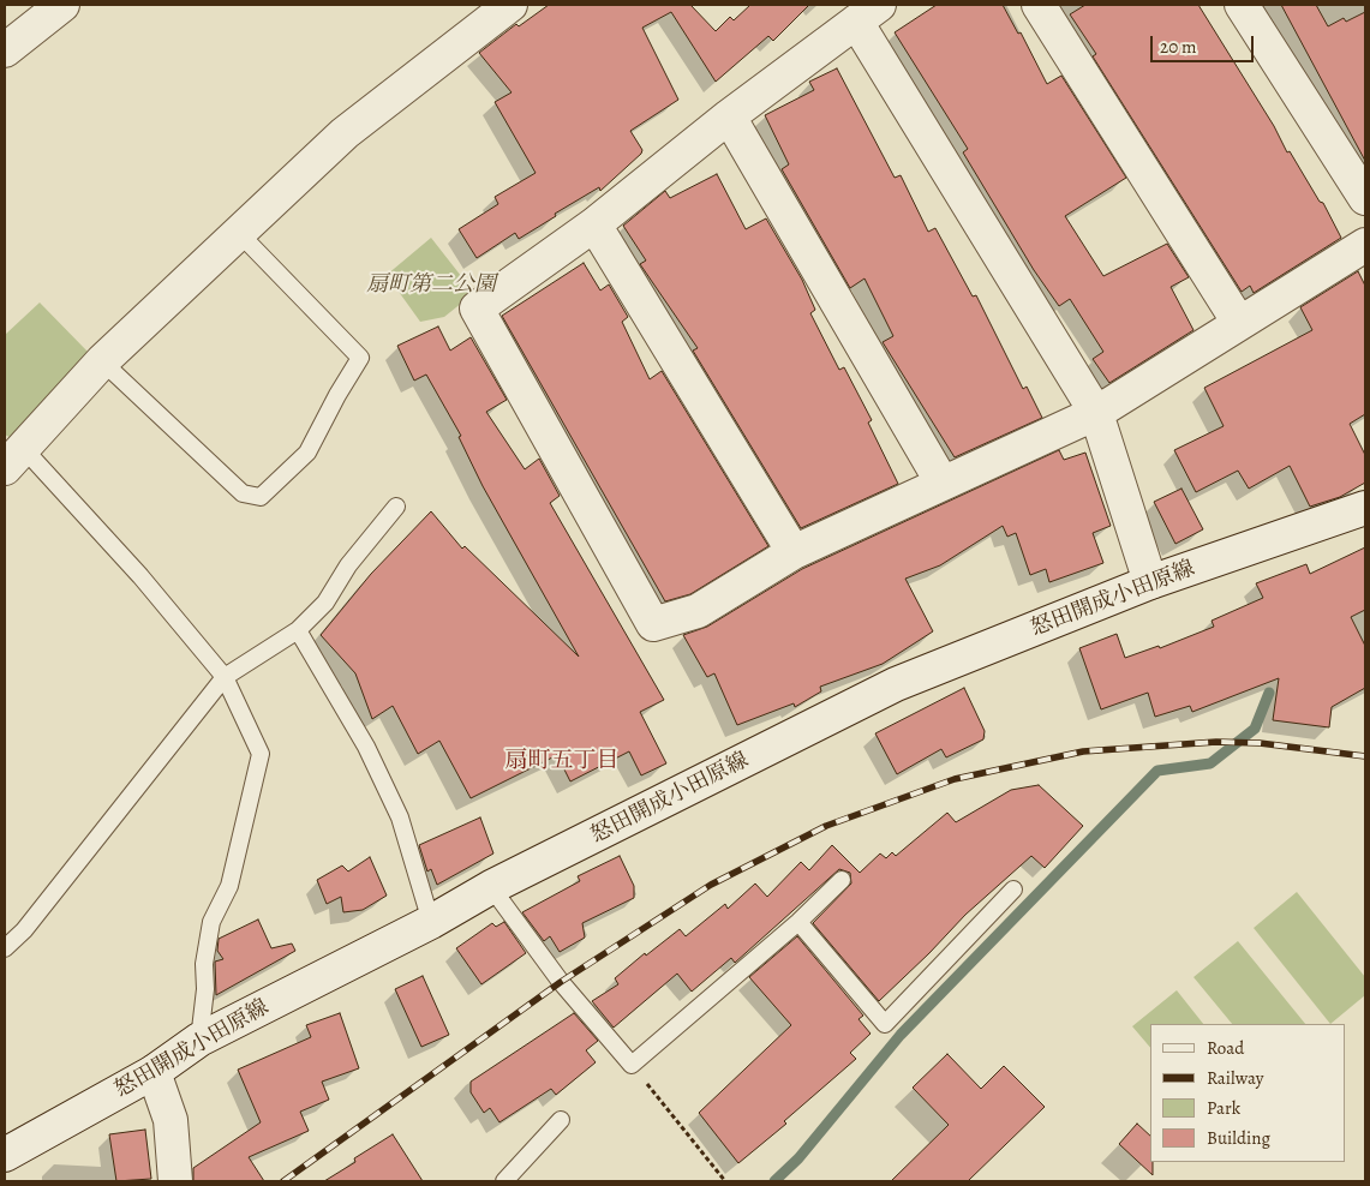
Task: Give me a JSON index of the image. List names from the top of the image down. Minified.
{"streets":{"street":["怒田開成小田原線"]},"districts":["扇町五丁目"],"parks":["扇町第二公園"],"legend":["Road","Railway","Park","Building"],"scale_bar":"20 m"}
